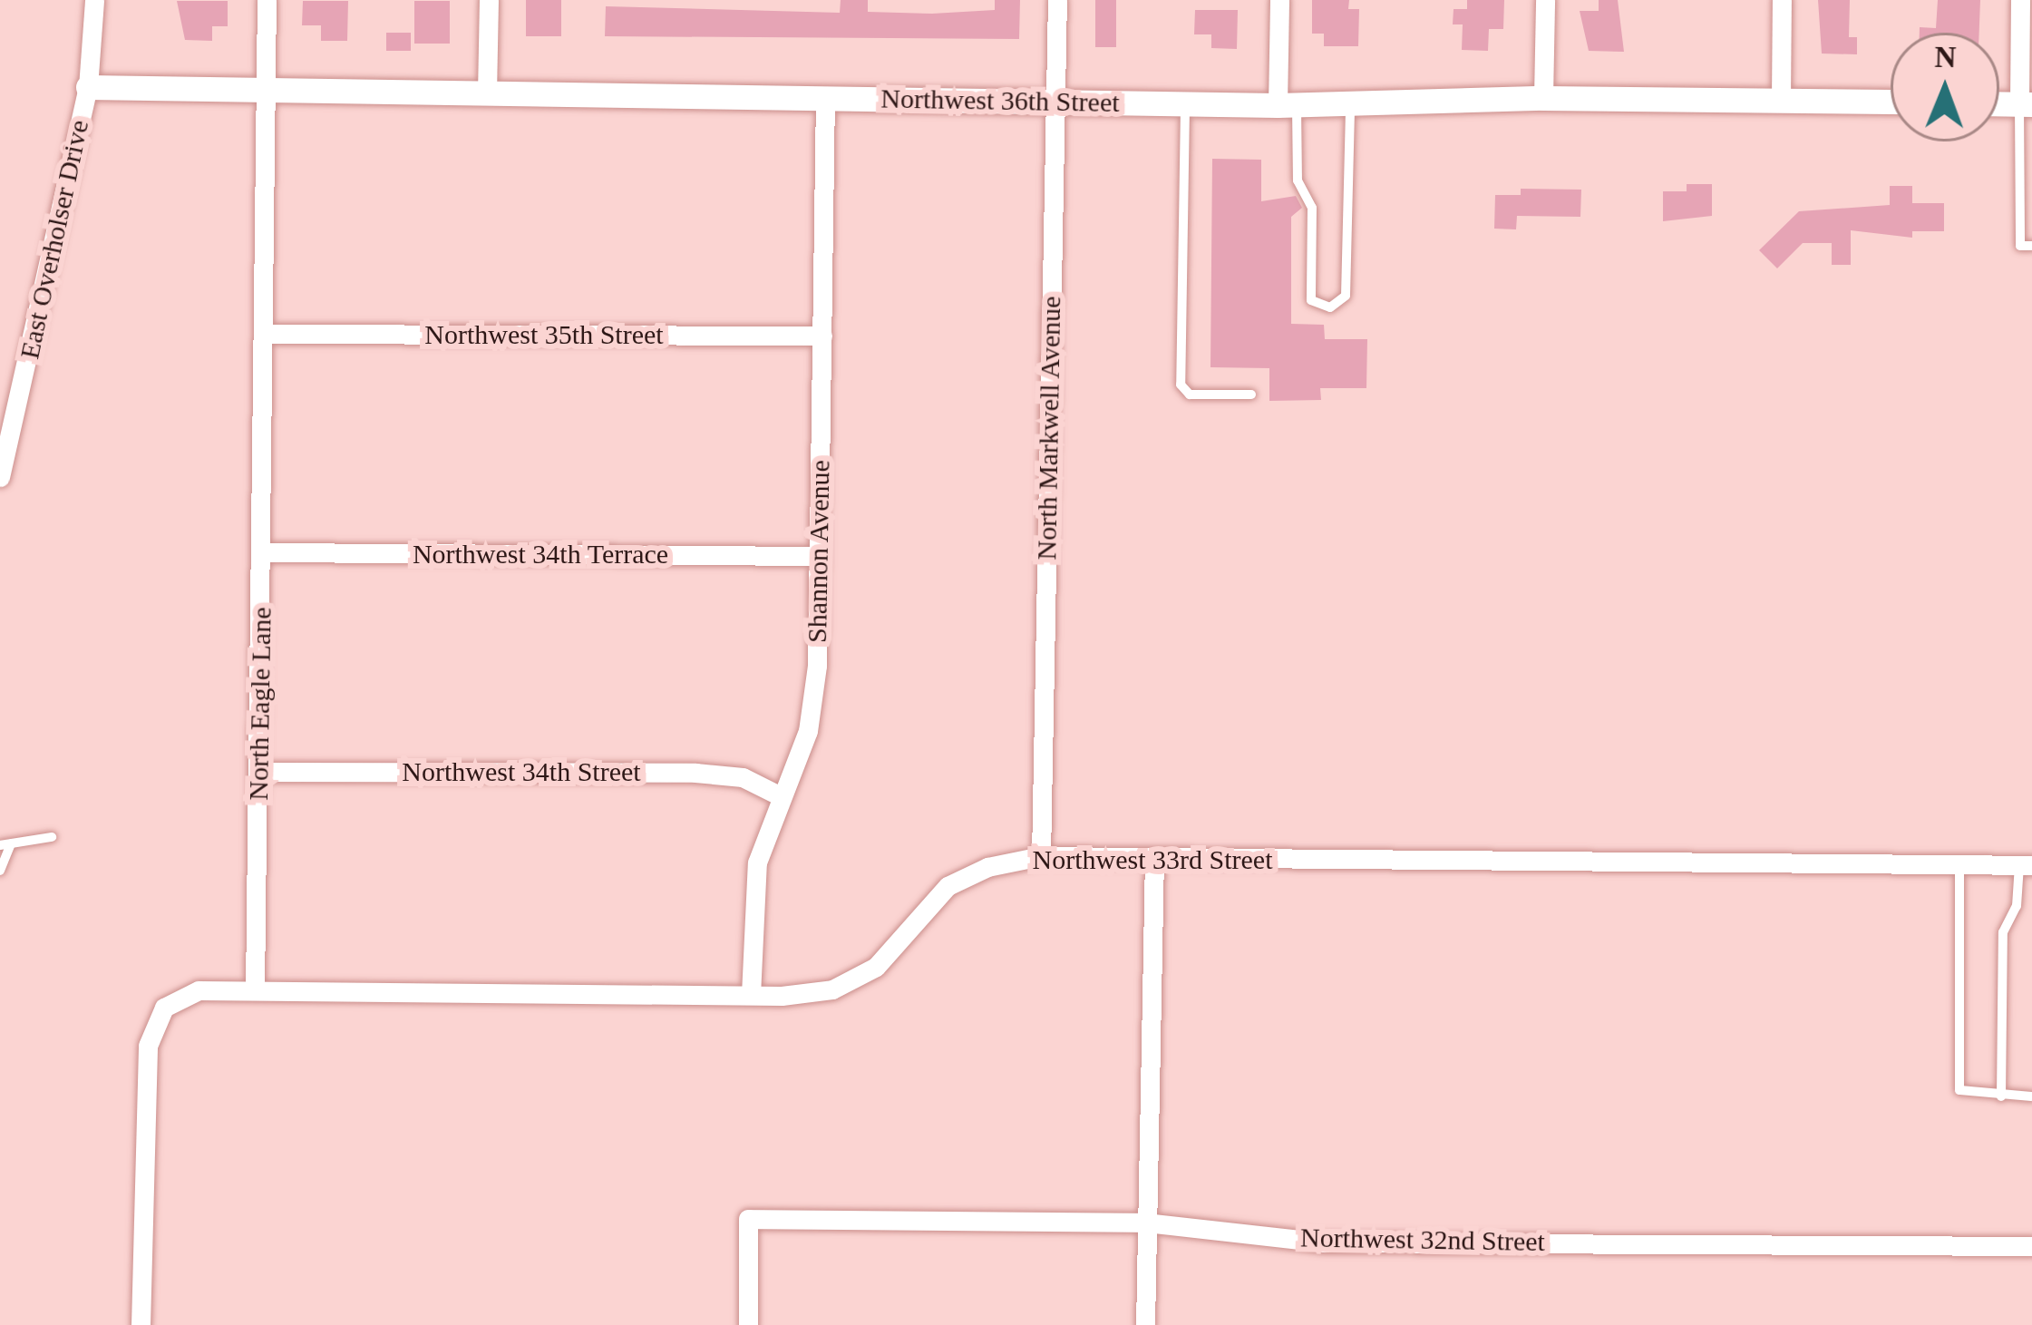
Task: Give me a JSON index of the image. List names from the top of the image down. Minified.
{"streets":{"street":["Northwest 36th Street","East Overholser Drive","Northwest 35th Street","North Markwell Avenue","Shannon Avenue","Northwest 34th Terrace","North Eagle Lane","Northwest 34th Street","Northwest 33rd Street","Northwest 32nd Street"]},"crossings":[["Northwest 36th Street","East Overholser Drive"],["Northwest 36th Street","North Markwell Avenue"],["Northwest 36th Street","Shannon Avenue"],["Northwest 36th Street","North Eagle Lane"],["Northwest 35th Street","Shannon Avenue"],["Northwest 35th Street","North Eagle Lane"],["North Markwell Avenue","Northwest 33rd Street"],["Shannon Avenue","Northwest 34th Terrace"],["Shannon Avenue","Northwest 34th Street"],["Shannon Avenue","Northwest 33rd Street"],["Northwest 34th Terrace","North Eagle Lane"],["North Eagle Lane","Northwest 34th Street"],["North Eagle Lane","Northwest 33rd Street"]],"north":"top"}
